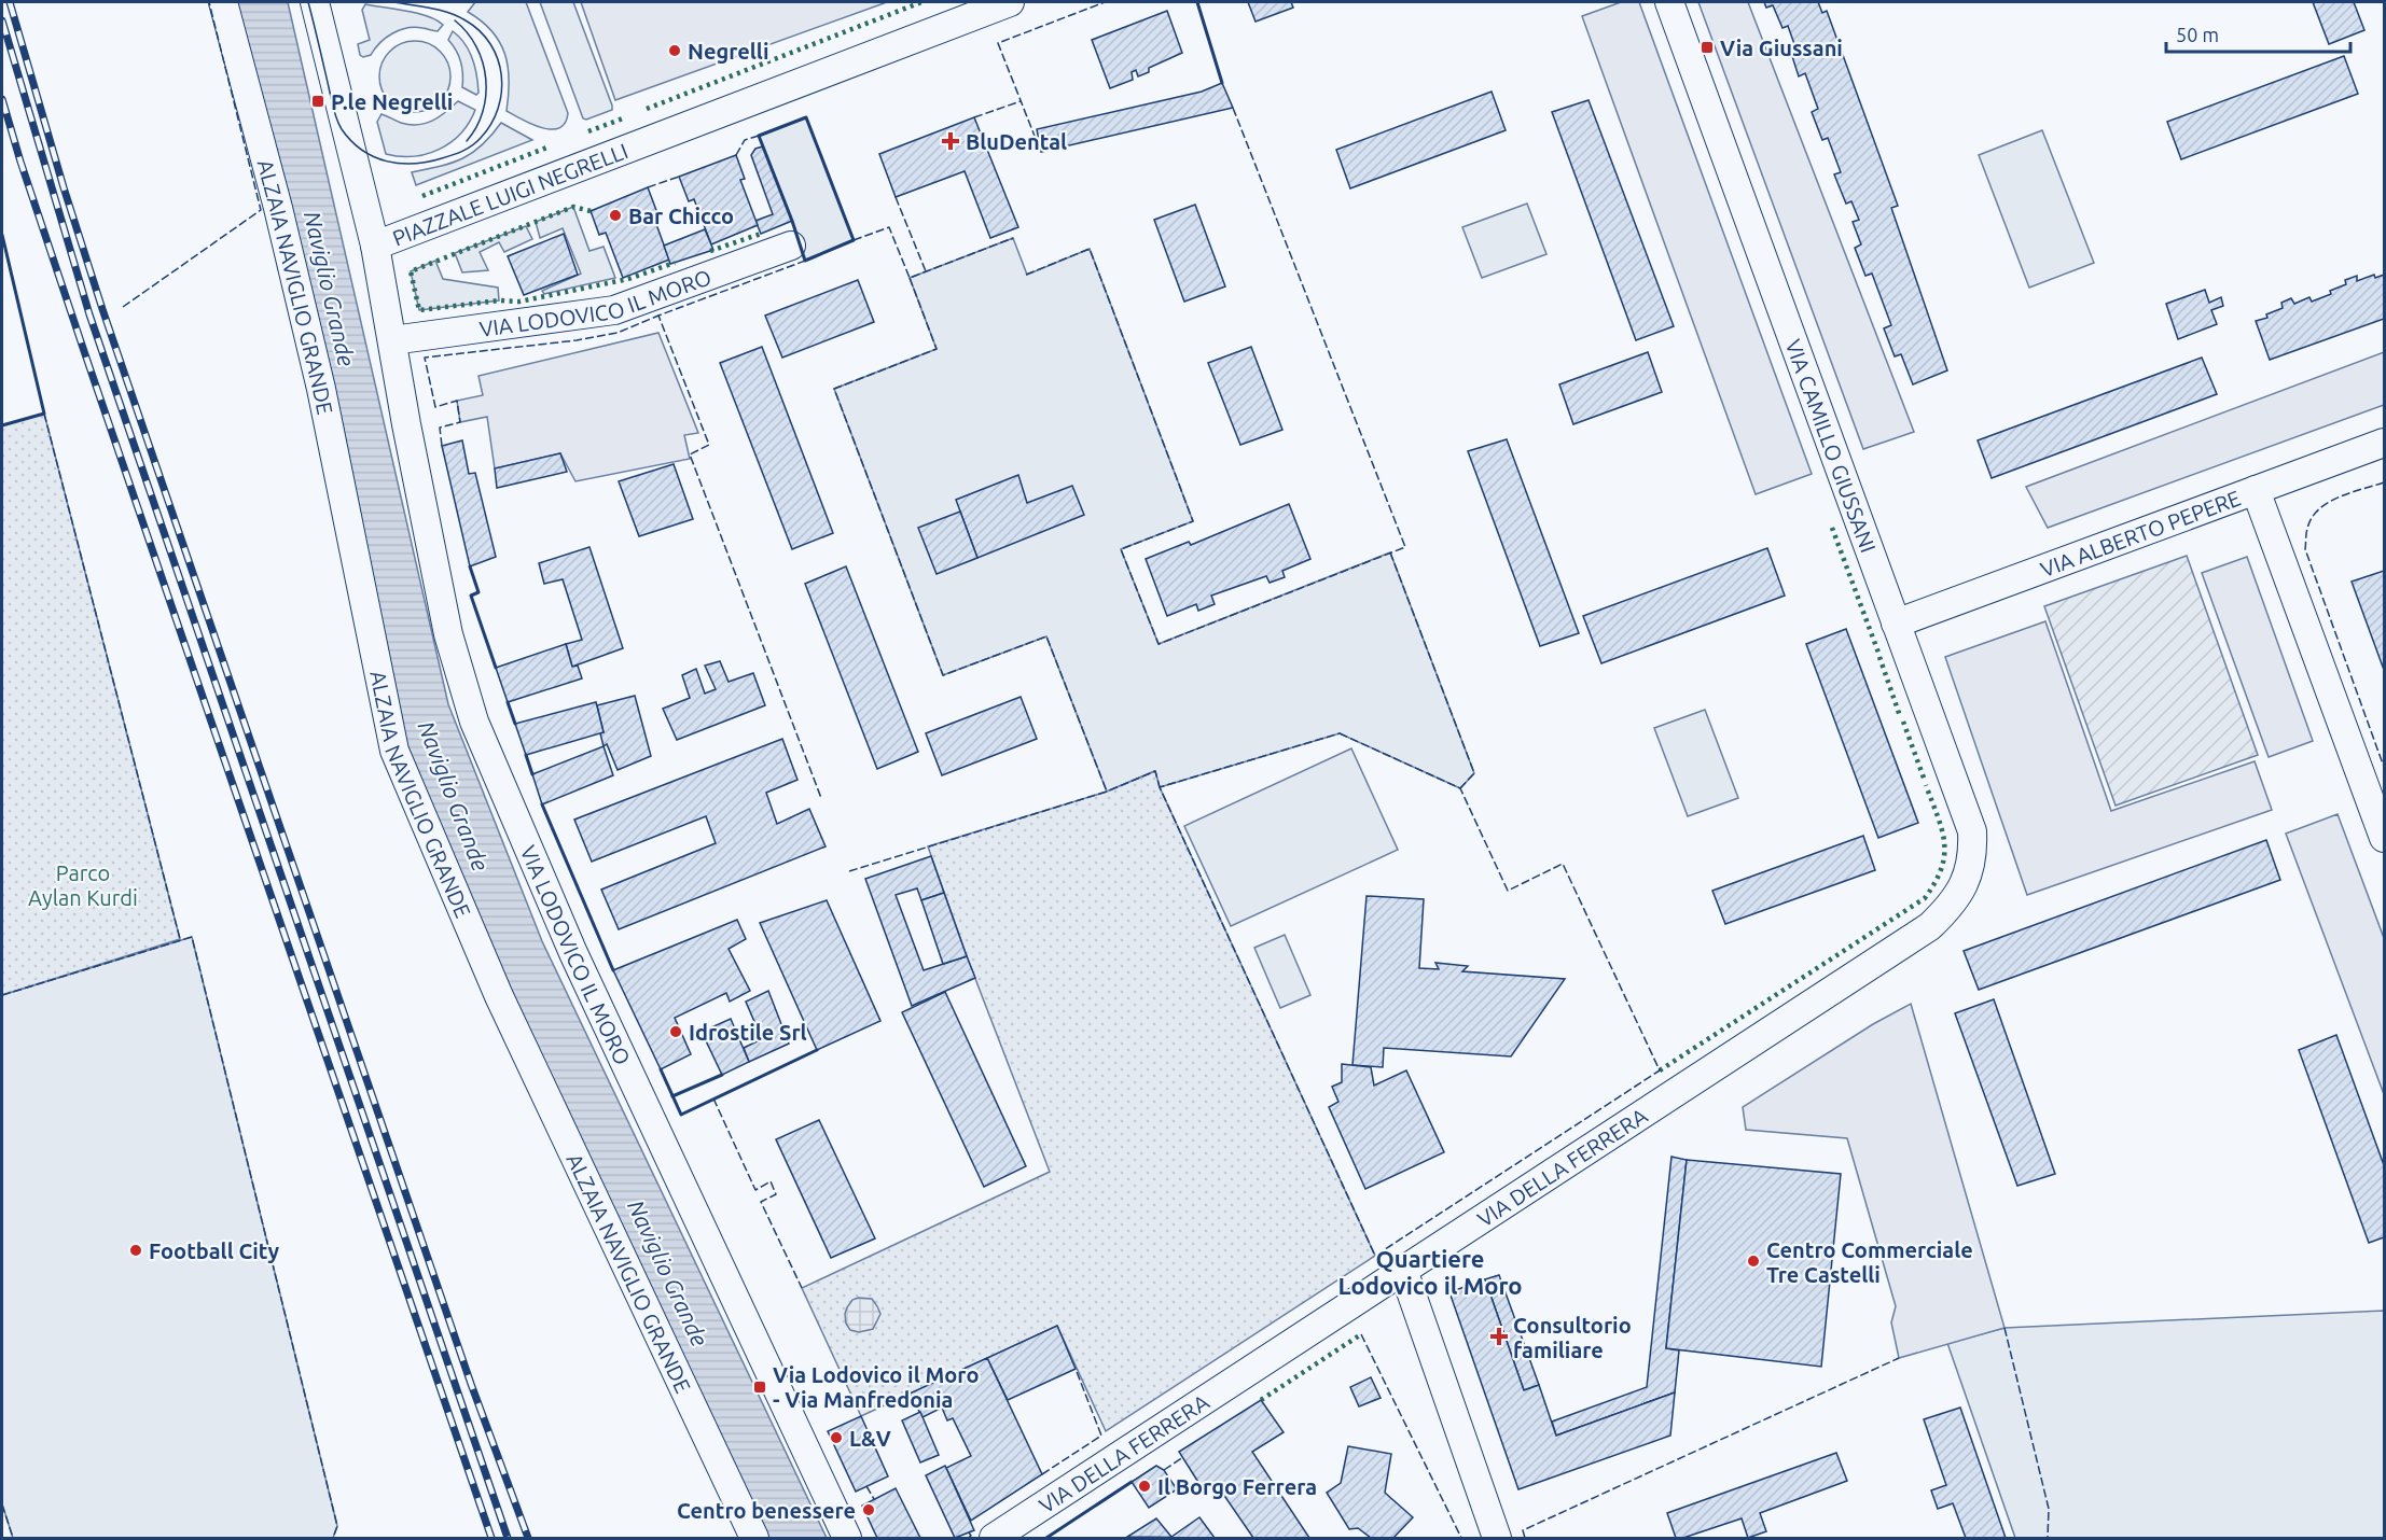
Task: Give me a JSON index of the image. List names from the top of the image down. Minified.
{"streets":{"street":["PIAZZALE LUIGI NEGRELLI","ALZAIA NAVIGLIO GRANDE","VIA LODOVICO IL MORO","VIA CAMILLO GIUSSANI","VIA ALBERTO PEPERE","VIA DELLA FERRERA"]},"crossings":[["PIAZZALE LUIGI NEGRELLI","VIA LODOVICO IL MORO"],["VIA CAMILLO GIUSSANI","VIA ALBERTO PEPERE"],["VIA CAMILLO GIUSSANI","VIA DELLA FERRERA"]],"districts":["Quartiere Lodovico il Moro"],"water":["Naviglio Grande"],"parks":["Parco Aylan Kurdi"],"places":{"transit":["Via Giussani","P.le Negrelli","Via Lodovico il Moro - Via Manfredonia"],"other":["Negrelli","Bar Chicco","Idrostile Srl","Football City","Centro Commerciale Tre Castelli","L&V","Il Borgo Ferrera","Centro benessere"],"health":["BluDental","Consultorio familiare"]},"scale_bar":"50 m"}
